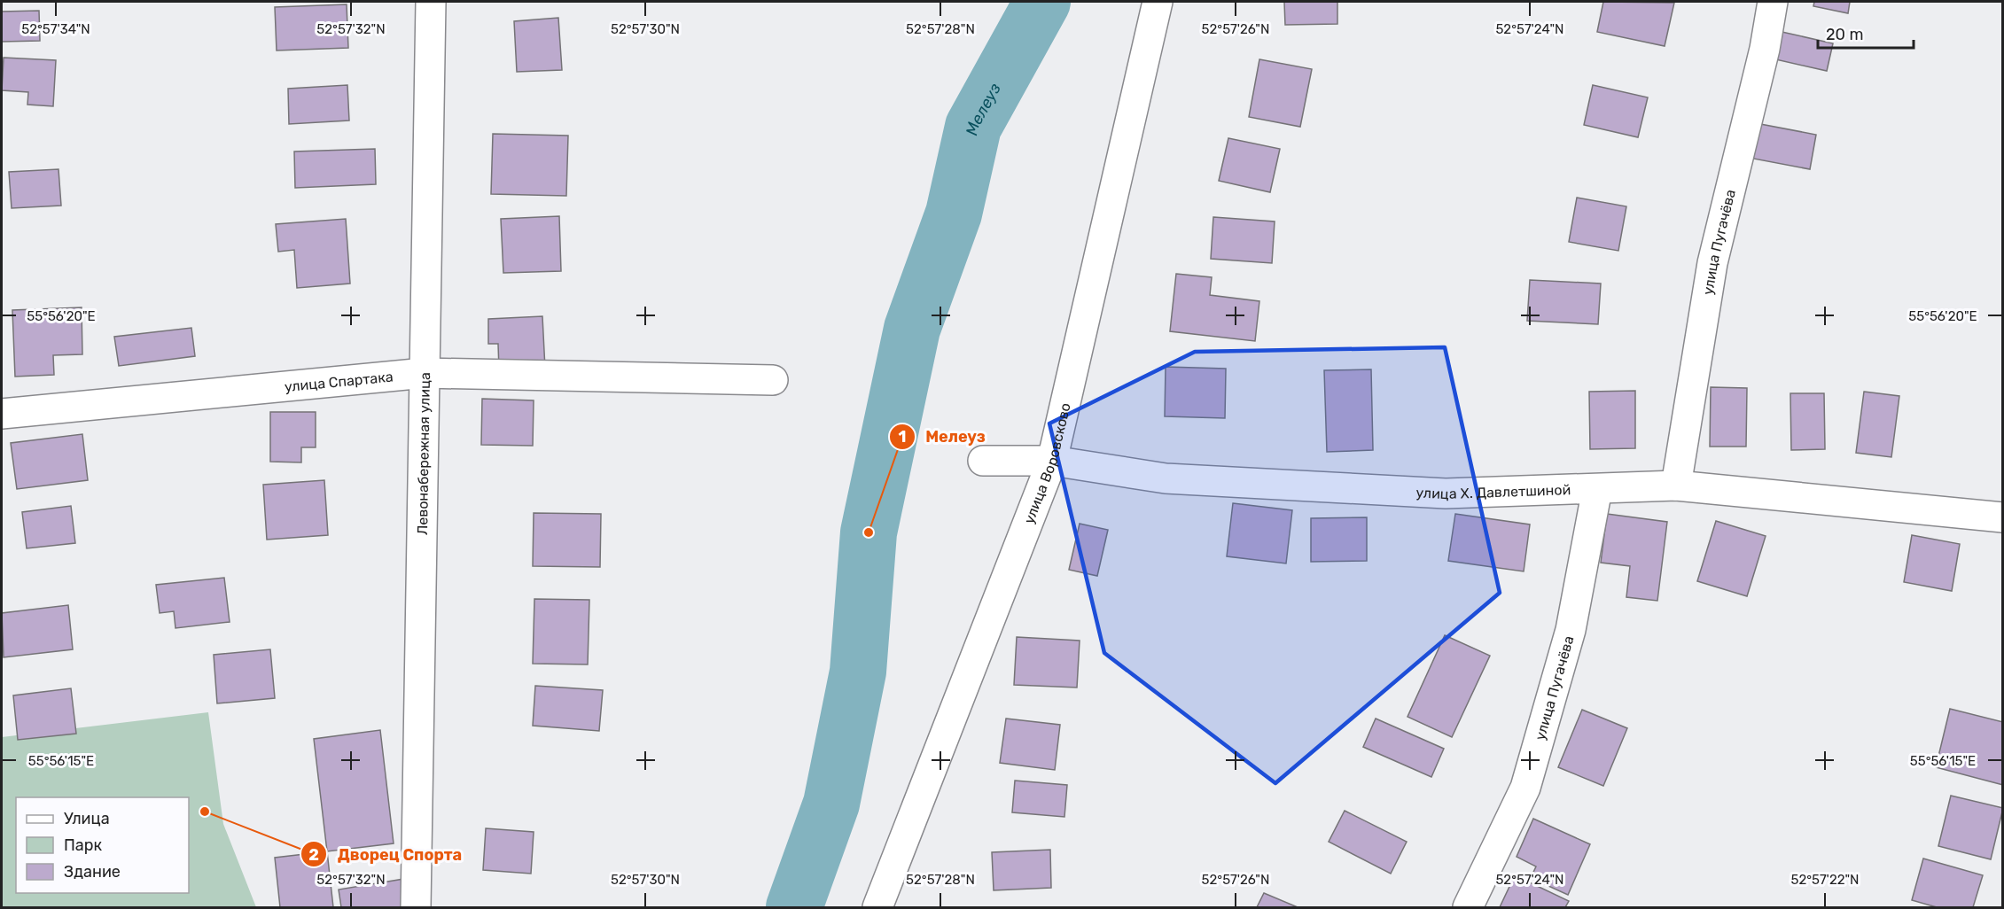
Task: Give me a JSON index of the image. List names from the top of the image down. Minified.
{"streets":{"street":["улица Пугачёва","улица Спартака","Левонабережная улица","улица Воровсково","улица Х. Давлетшиной"]},"crossings":[["улица Пугачёва","улица Х. Давлетшиной"],["улица Спартака","Левонабережная улица"],["улица Воровсково","улица Х. Давлетшиной"]],"water":["Мелеуз"],"places":["Мелеуз","Дворец Спорта"],"legend":["Улица","Парк","Здание"],"scale_bar":"20 m","coordinates":["52°57'34\"N","52°57'32\"N","52°57'30\"N","52°57'28\"N","52°57'26\"N","52°57'24\"N","55°56'20\"E","55°56'15\"E","52°57'22\"N"]}
